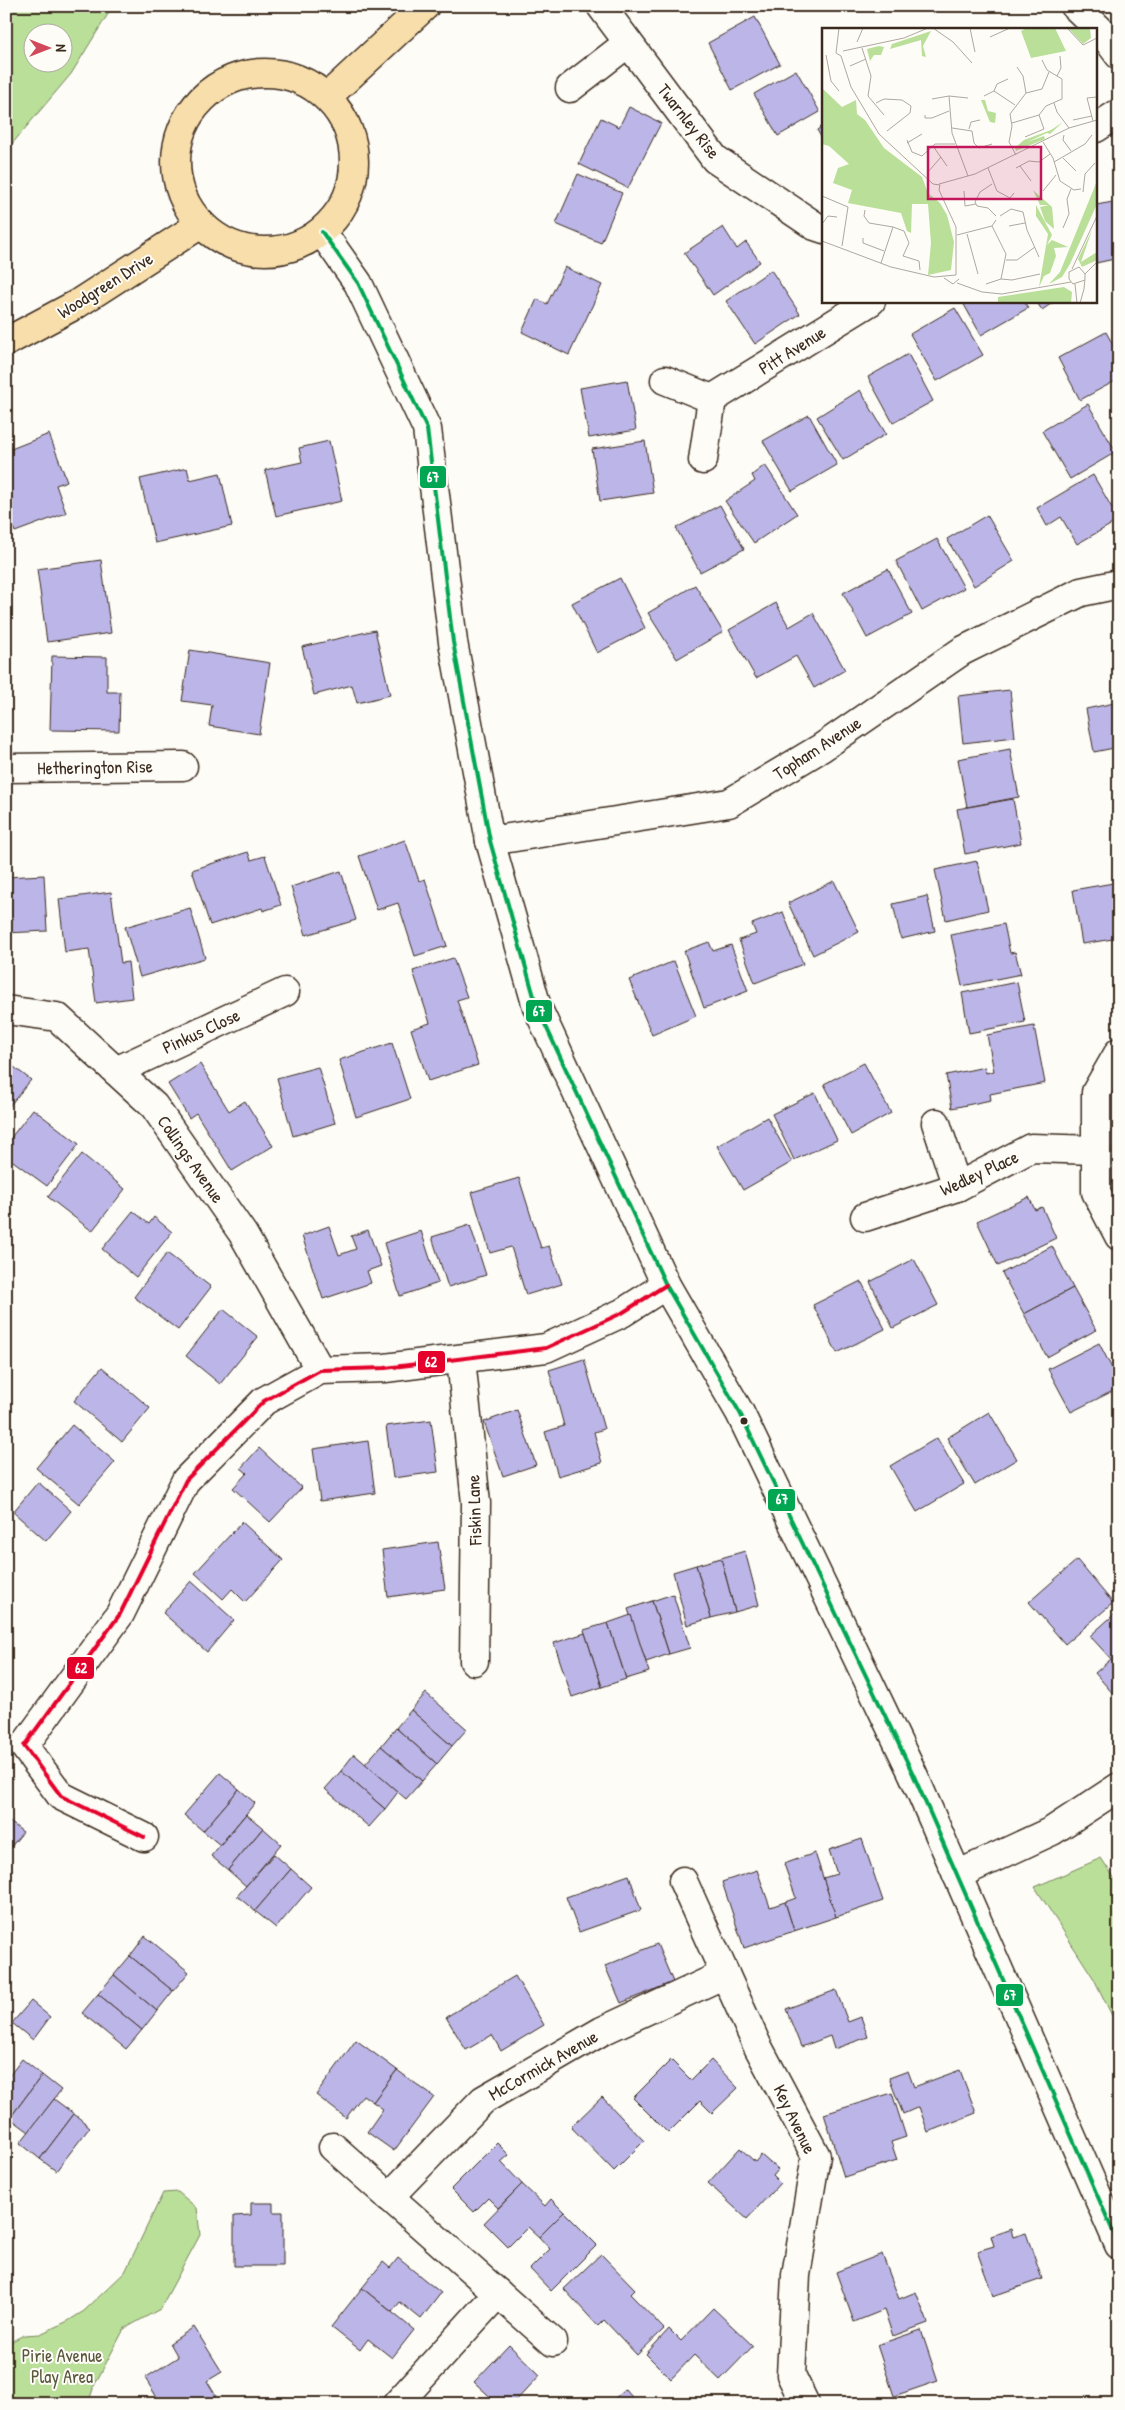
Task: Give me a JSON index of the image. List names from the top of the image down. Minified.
{"streets":{"main road":["Woodgreen Drive"],"street":["Twarnley Rise","Pitt Avenue","Topham Avenue","Hetherington Rise","Pinkus Close","Collings Avenue","Wedley Place","Fiskin Lane","McCormick Avenue","Key Avenue"]},"crossings":[["Pinkus Close","Collings Avenue"],["McCormick Avenue","Key Avenue"]],"parks":["Pirie Avenue Play Area"],"lines":["transit line 67","transit line 62"],"north":"right"}
